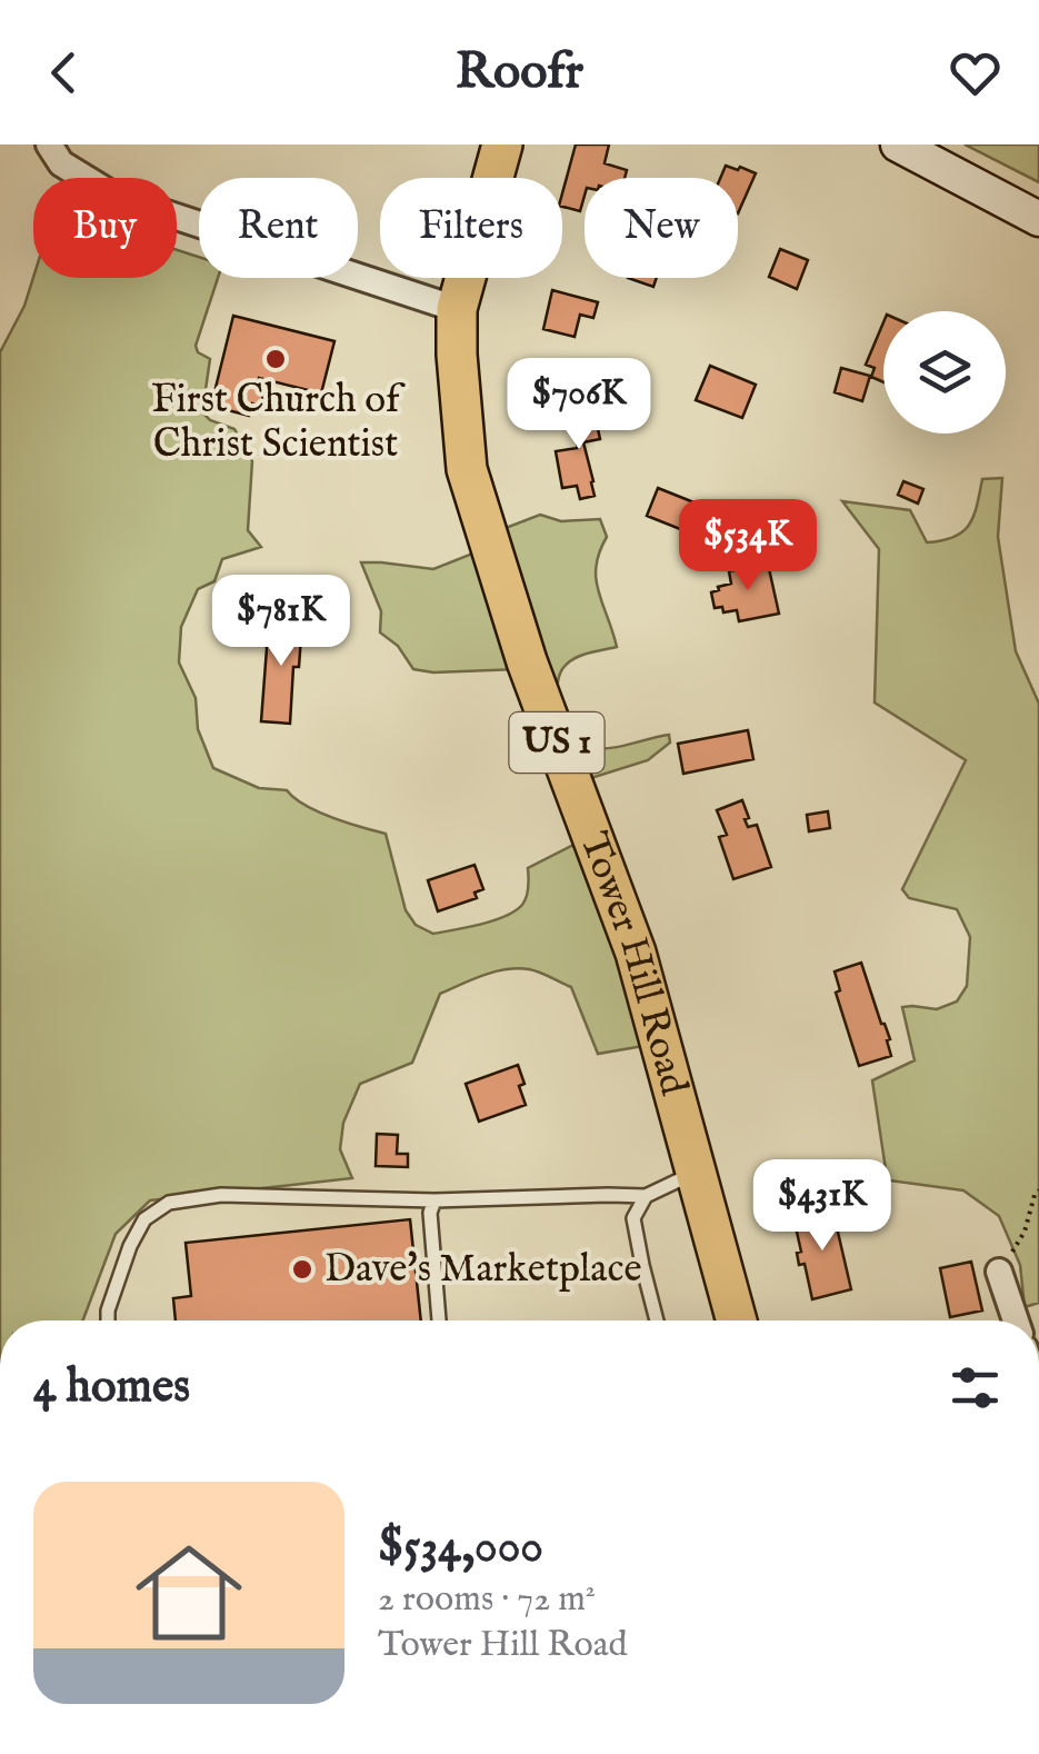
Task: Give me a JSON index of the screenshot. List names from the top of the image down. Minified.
{"streets":{"main road":["US 1","Tower Hill Road"]},"places":["First Church of Christ Scientist","Dave's Marketplace"],"page":{"header":"Roofr","chip":["Buy","Rent","Filters","New"],"price":["$706K","$534K","$781K","$431K"],"heading":"4 homes","list":[{"name":"$534,000","note":"2 rooms · 72 m² · Tower Hill Road"}]}}
